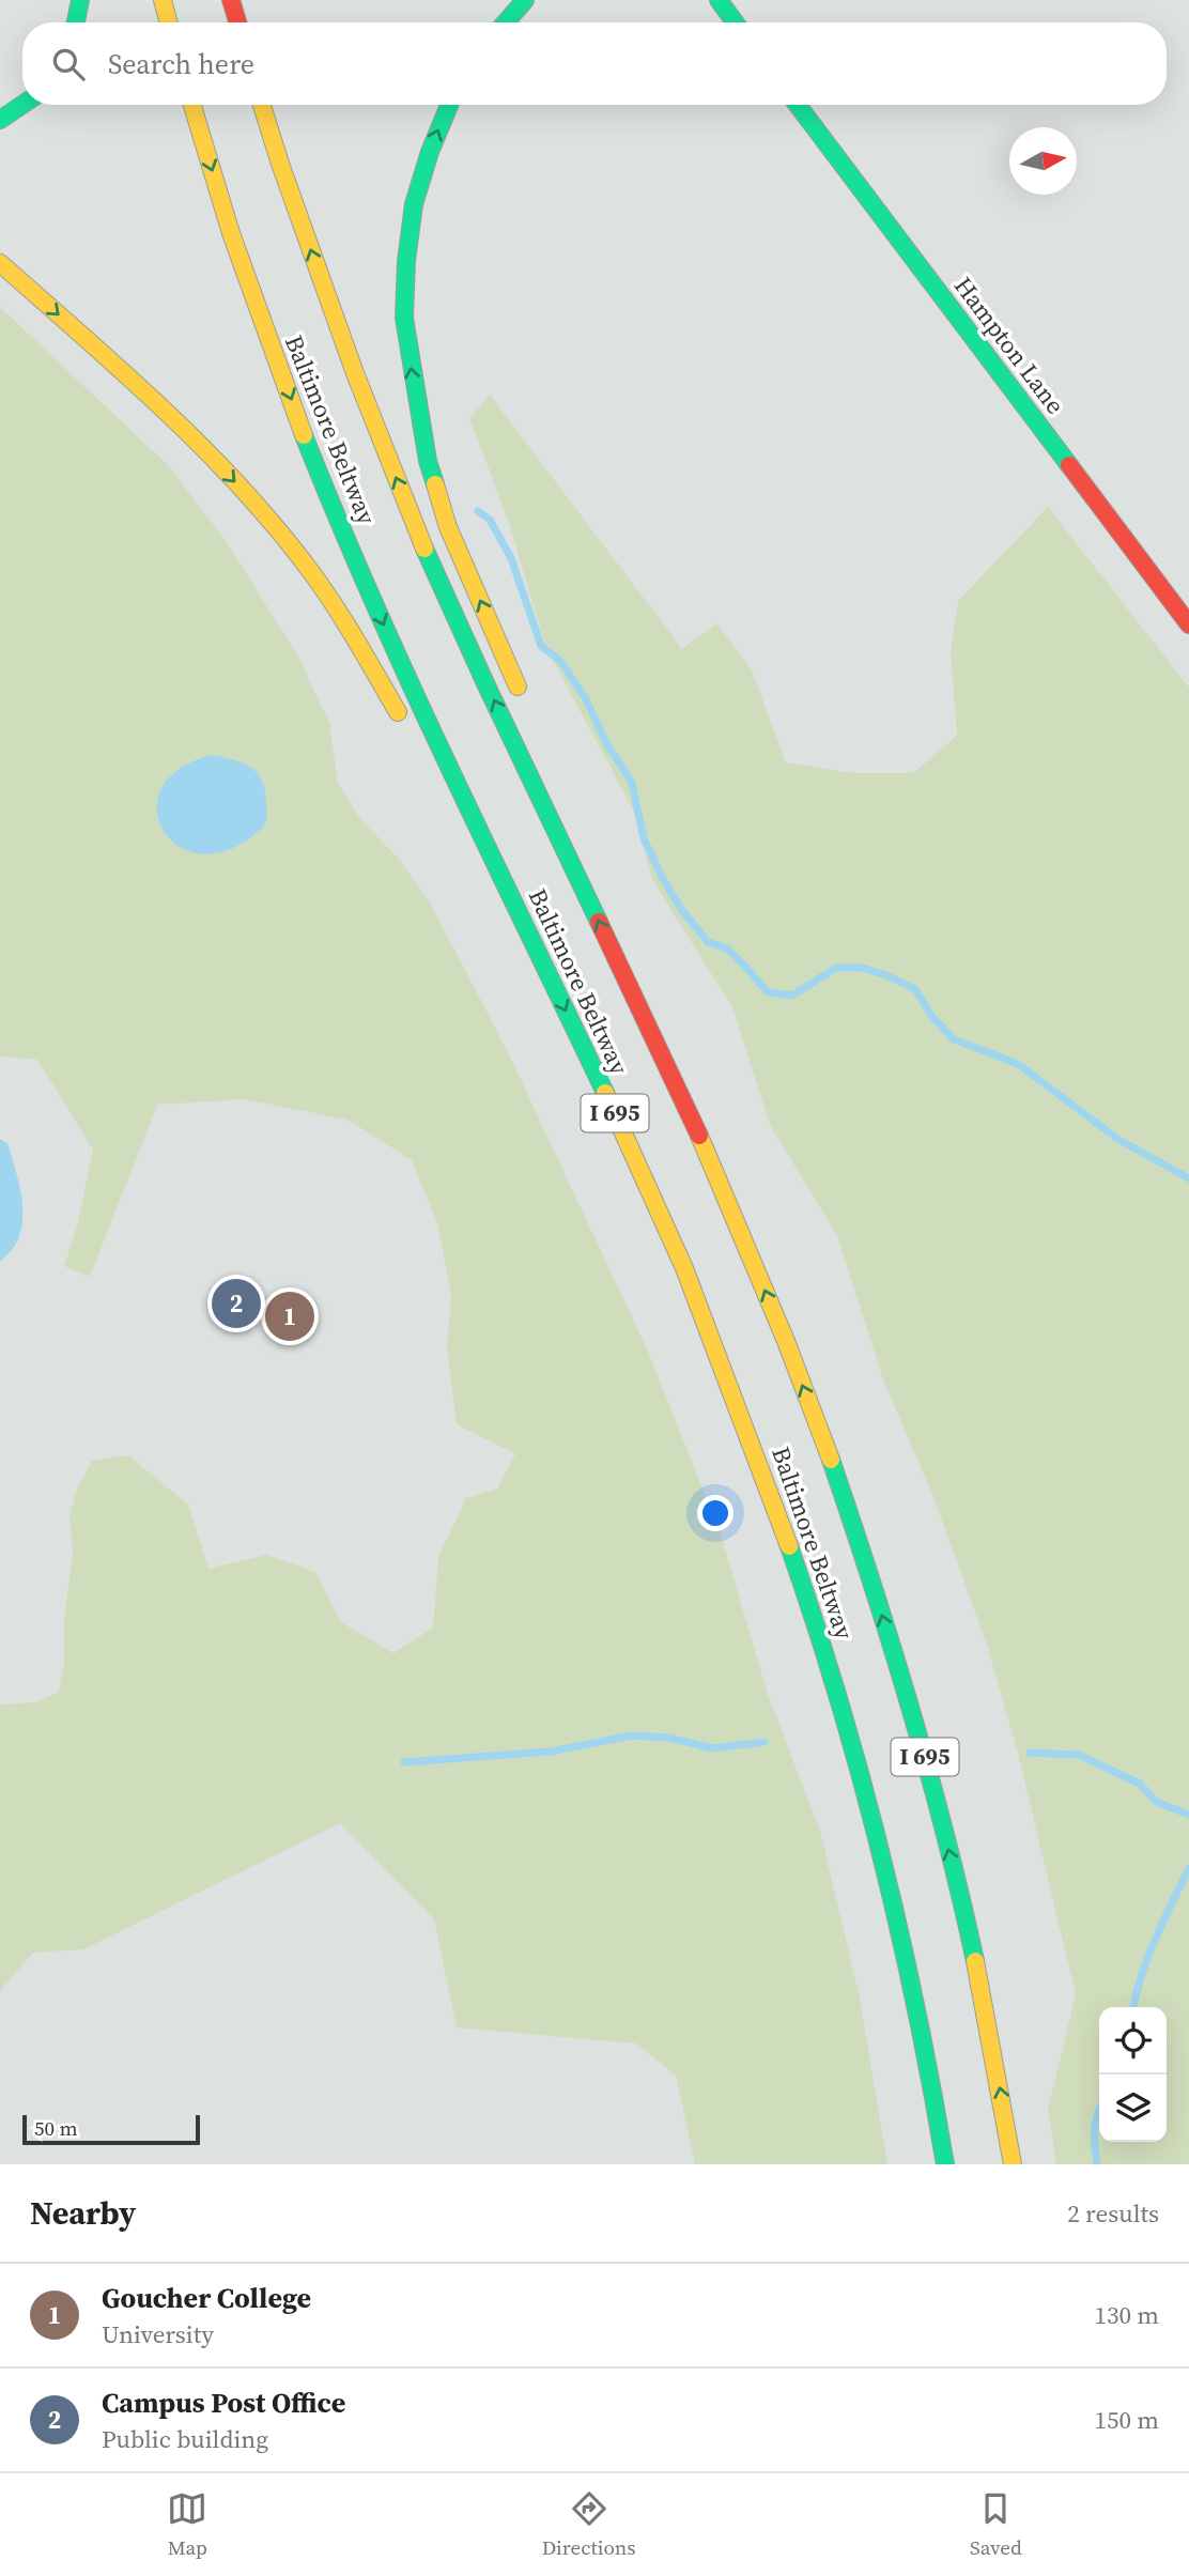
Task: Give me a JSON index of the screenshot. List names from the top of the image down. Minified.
{"streets":{"main road":["Hampton Lane","Baltimore Beltway","I 695"]},"scale_bar":"50 m","north":"right","page":{"search":"Search here","pins":["2","1"],"scale":"50 m","heading":["Nearby","2 results"],"list":[{"mark":"1","name":"Goucher College","note":"University","value":"130 m"},{"mark":"2","name":"Campus Post Office","note":"Public building","value":"150 m"}],"nav":["Map","Directions","Saved"]}}
